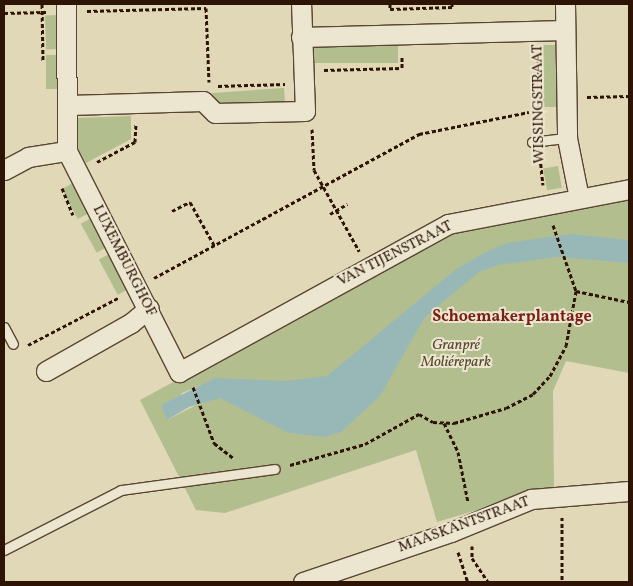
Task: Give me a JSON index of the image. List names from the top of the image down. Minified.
{"streets":{"street":["WISSINGSTRAAT","VAN TIJENSTRAAT","LUXEMBURGHOF","MAASKANTSTRAAT"]},"crossings":[["WISSINGSTRAAT","VAN TIJENSTRAAT"],["VAN TIJENSTRAAT","LUXEMBURGHOF"]],"districts":["Schoemakerplantage"],"parks":["Granpré Moliérepark"]}
